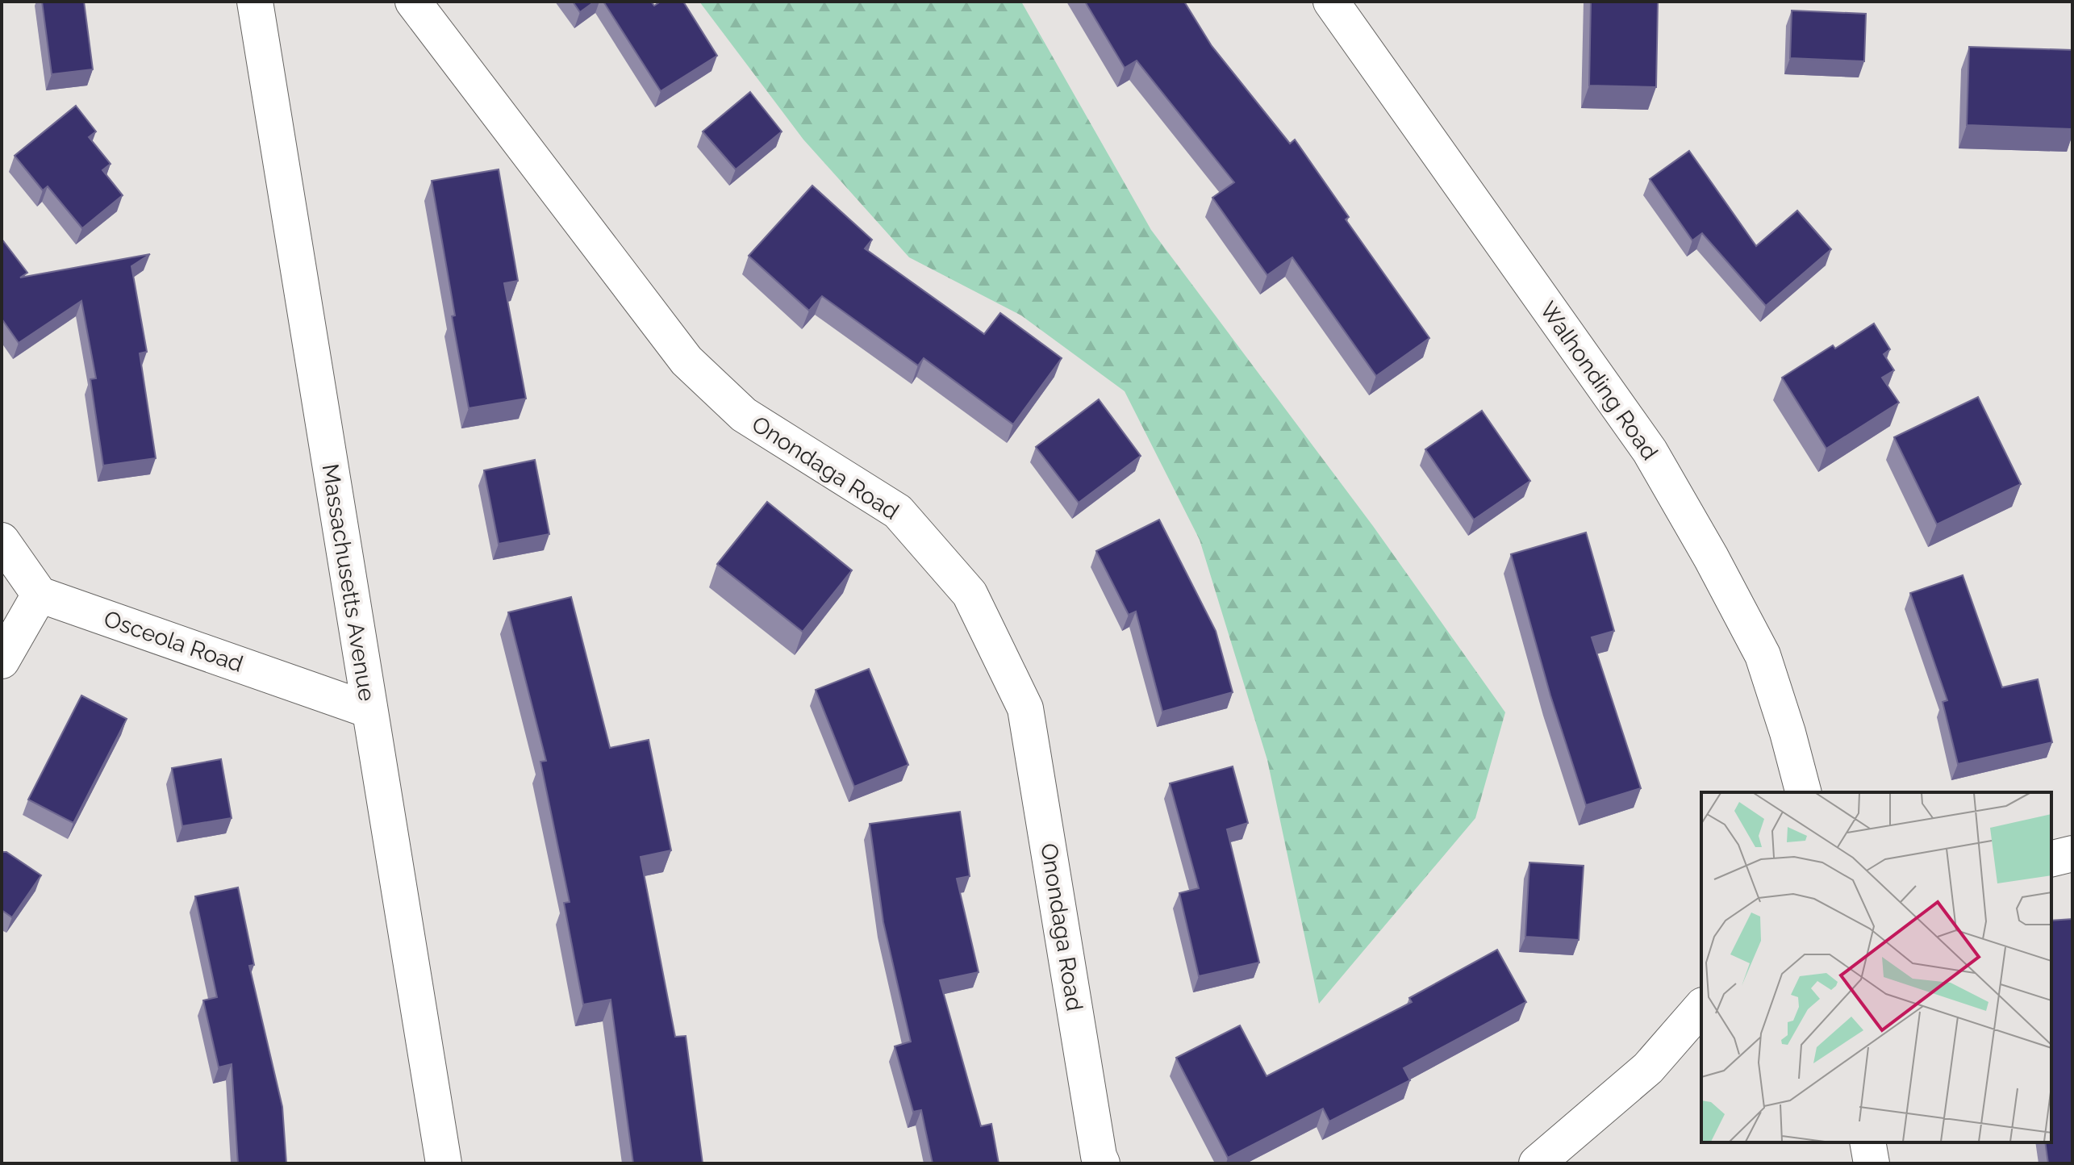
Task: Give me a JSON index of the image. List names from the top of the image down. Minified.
{"streets":{"street":["Walhonding Road","Onondaga Road","Massachusetts Avenue","Osceola Road"]},"crossings":[["Massachusetts Avenue","Osceola Road"]]}
